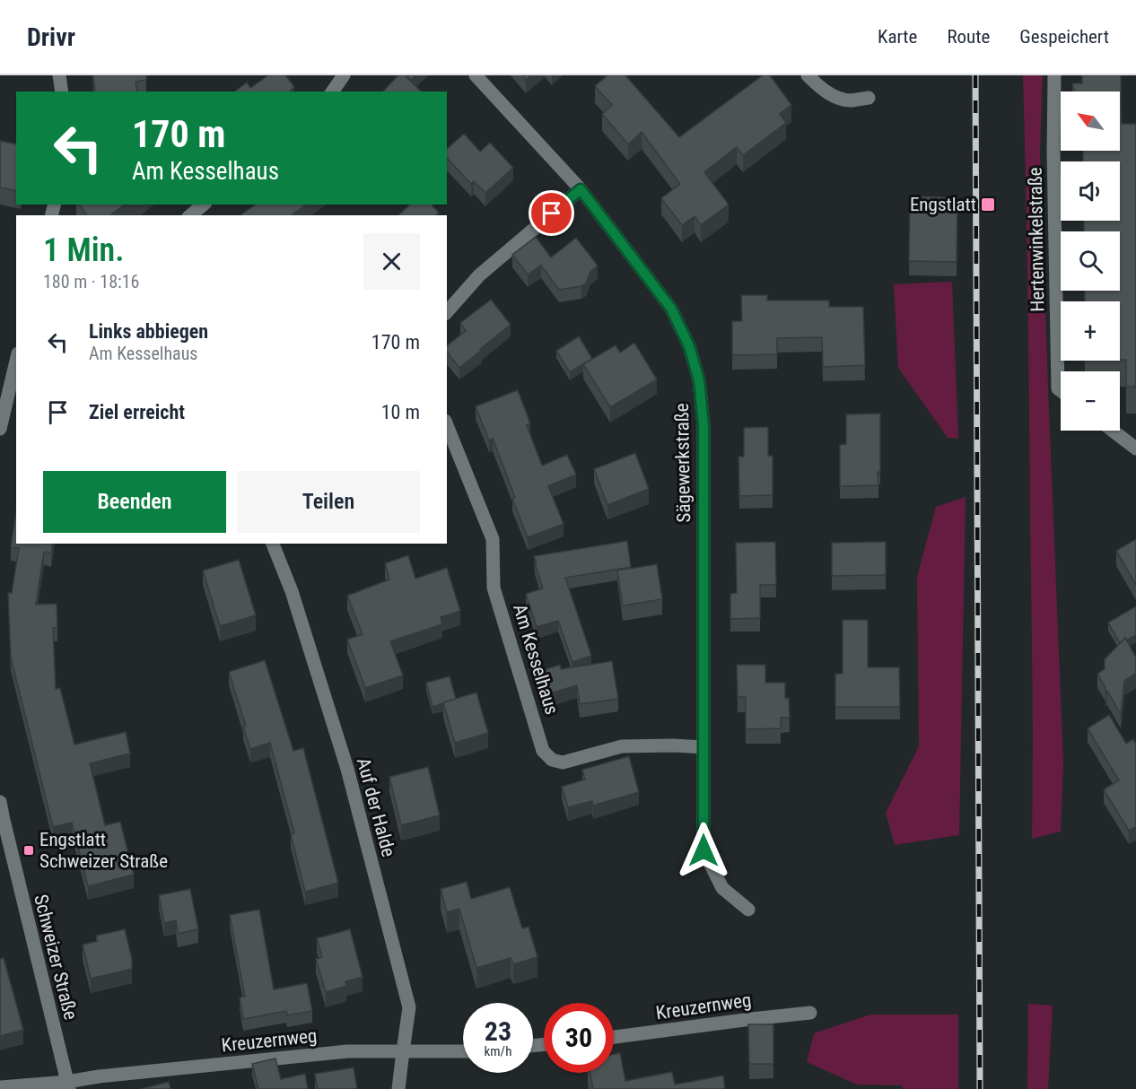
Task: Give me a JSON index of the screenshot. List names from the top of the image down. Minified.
{"streets":{"street":["Hertenwinkelstraße","Sägewerkstraße","Am Kesselhaus","Auf der Halde","Schweizer Straße","Kreuzernweg"]},"crossings":[["Sägewerkstraße","Am Kesselhaus"],["Auf der Halde","Kreuzernweg"],["Schweizer Straße","Kreuzernweg"]],"places":{"transit":["Engstlatt","Engstlatt Schweizer Straße"]},"north":"top left","page":{"header":"Drivr","nav":["Karte","Route","Gespeichert"],"map_buttons":["+","−"],"turn":["170 m","Am Kesselhaus"],"heading":["1 Min.","180 m · 18:16"],"list":[{"name":"Links abbiegen","note":"Am Kesselhaus","value":"170 m"},{"name":"Ziel erreicht","value":"10 m"}],"buttons":["Beenden","Teilen"],"speed":"23 km/h","limit":"30"}}
